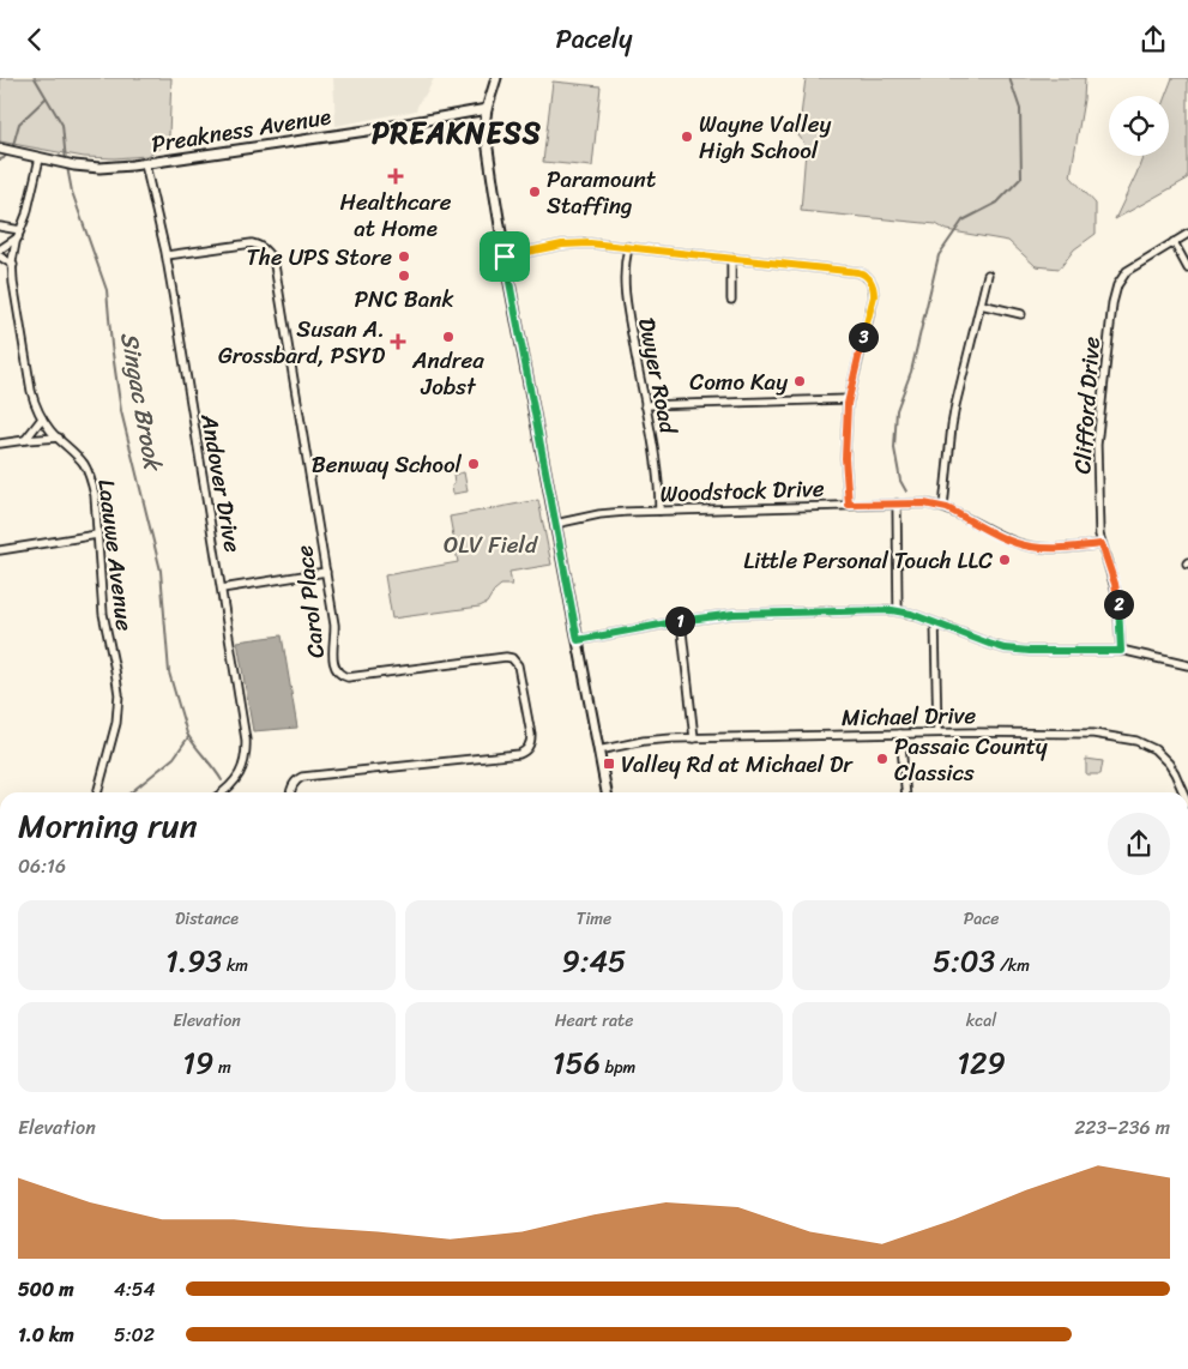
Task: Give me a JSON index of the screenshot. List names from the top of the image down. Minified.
{"streets":{"main road":["Preakness Avenue"],"street":["Dwyer Road","Clifford Drive","Andover Drive","Woodstock Drive","Laauwe Avenue","Carol Place","Michael Drive"]},"crossings":[["Preakness Avenue","Andover Drive"],["Preakness Avenue","Laauwe Avenue"],["Dwyer Road","Woodstock Drive"],["Clifford Drive","Woodstock Drive"],["Andover Drive","Carol Place"]],"districts":["PREAKNESS"],"water":["Singac Brook"],"parks":["OLV Field"],"places":{"other":["Wayne Valley High School","Paramount Staffing","The UPS Store","PNC Bank","Andrea Jobst","Como Kay","Benway School","Little Personal Touch LLC","Passaic County Classics"],"health":["Healthcare at Home","Susan A. Grossbard, PSYD"],"transit":["Valley Rd at Michael Dr"]},"page":{"header":"Pacely","pins":["3","2","1"],"heading":["Morning run","06:16"],"stats":[["Distance","1.93 km"],["Time","9:45"],["Pace","5:03 /km"],["Elevation","19 m"],["Heart rate","156 bpm"],["kcal","129"]],"chart":["Elevation","223–236 m"],"list":[{"name":"500 m","note":"4:54"},{"name":"1.0 km","note":"5:02"}]}}
